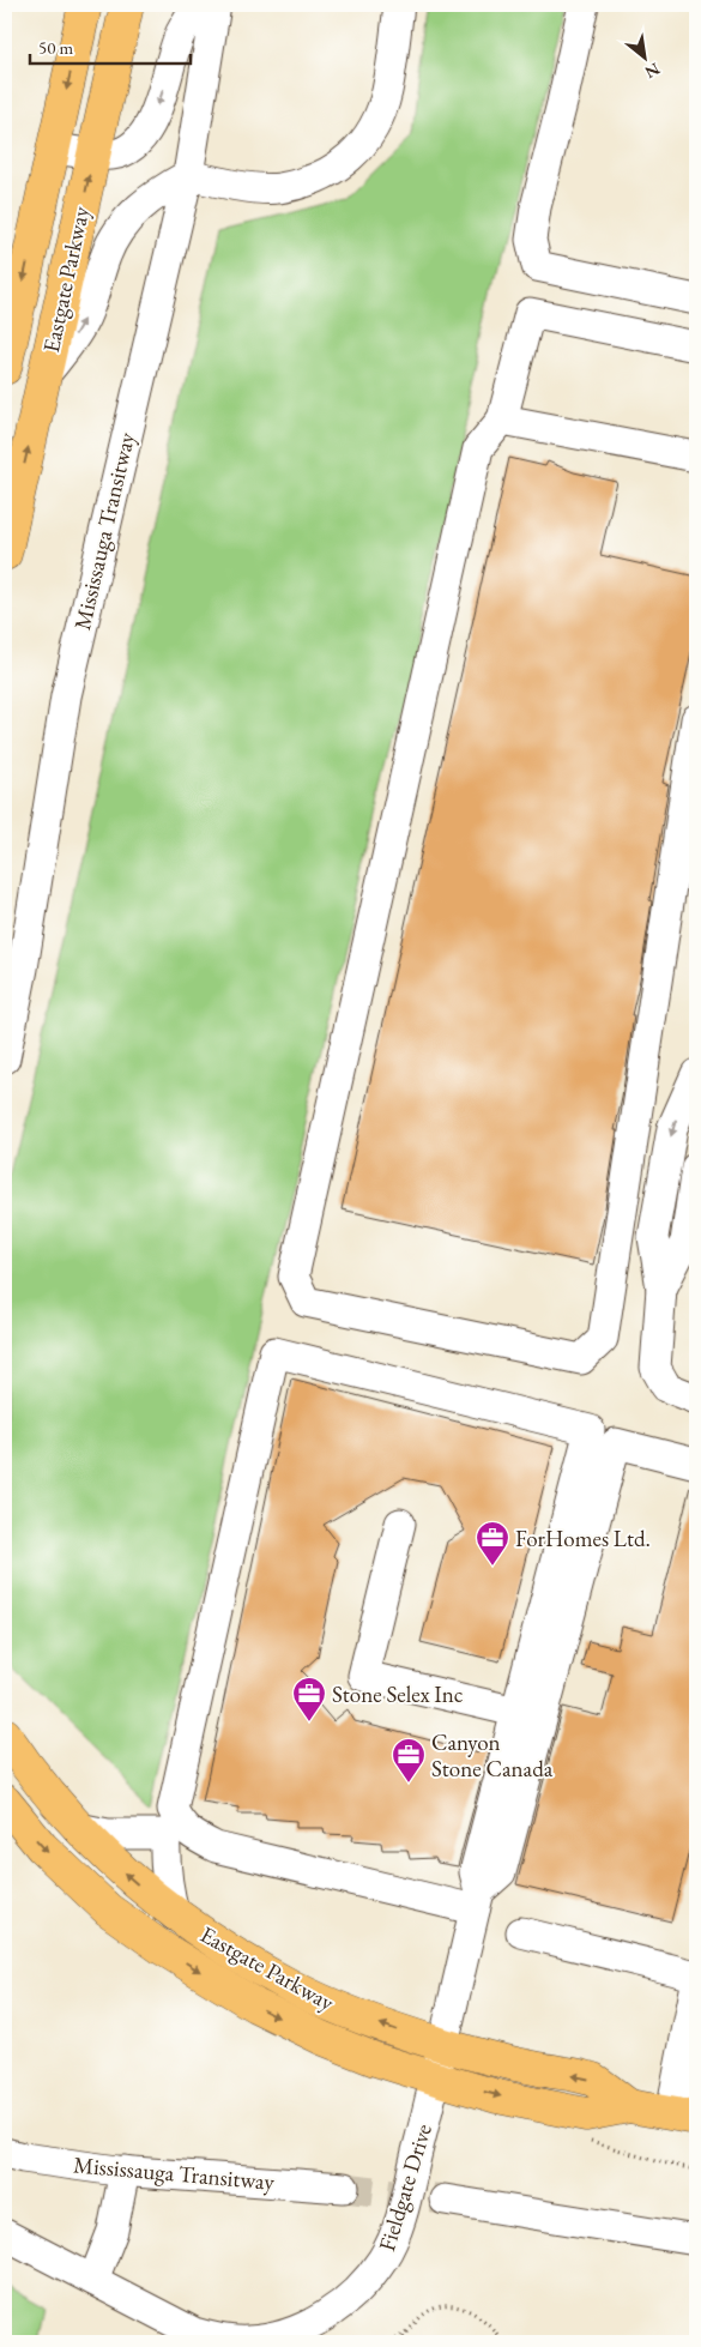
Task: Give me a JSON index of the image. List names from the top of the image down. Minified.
{"streets":{"main road":["Eastgate Parkway"],"street":["Mississauga Transitway","Fieldgate Drive"]},"crossings":[["Eastgate Parkway","Fieldgate Drive"]],"places":{"office":["ForHomes Ltd.","Stone Selex Inc","Canyon Stone Canada"]},"scale_bar":"50 m","north":"bottom right"}
